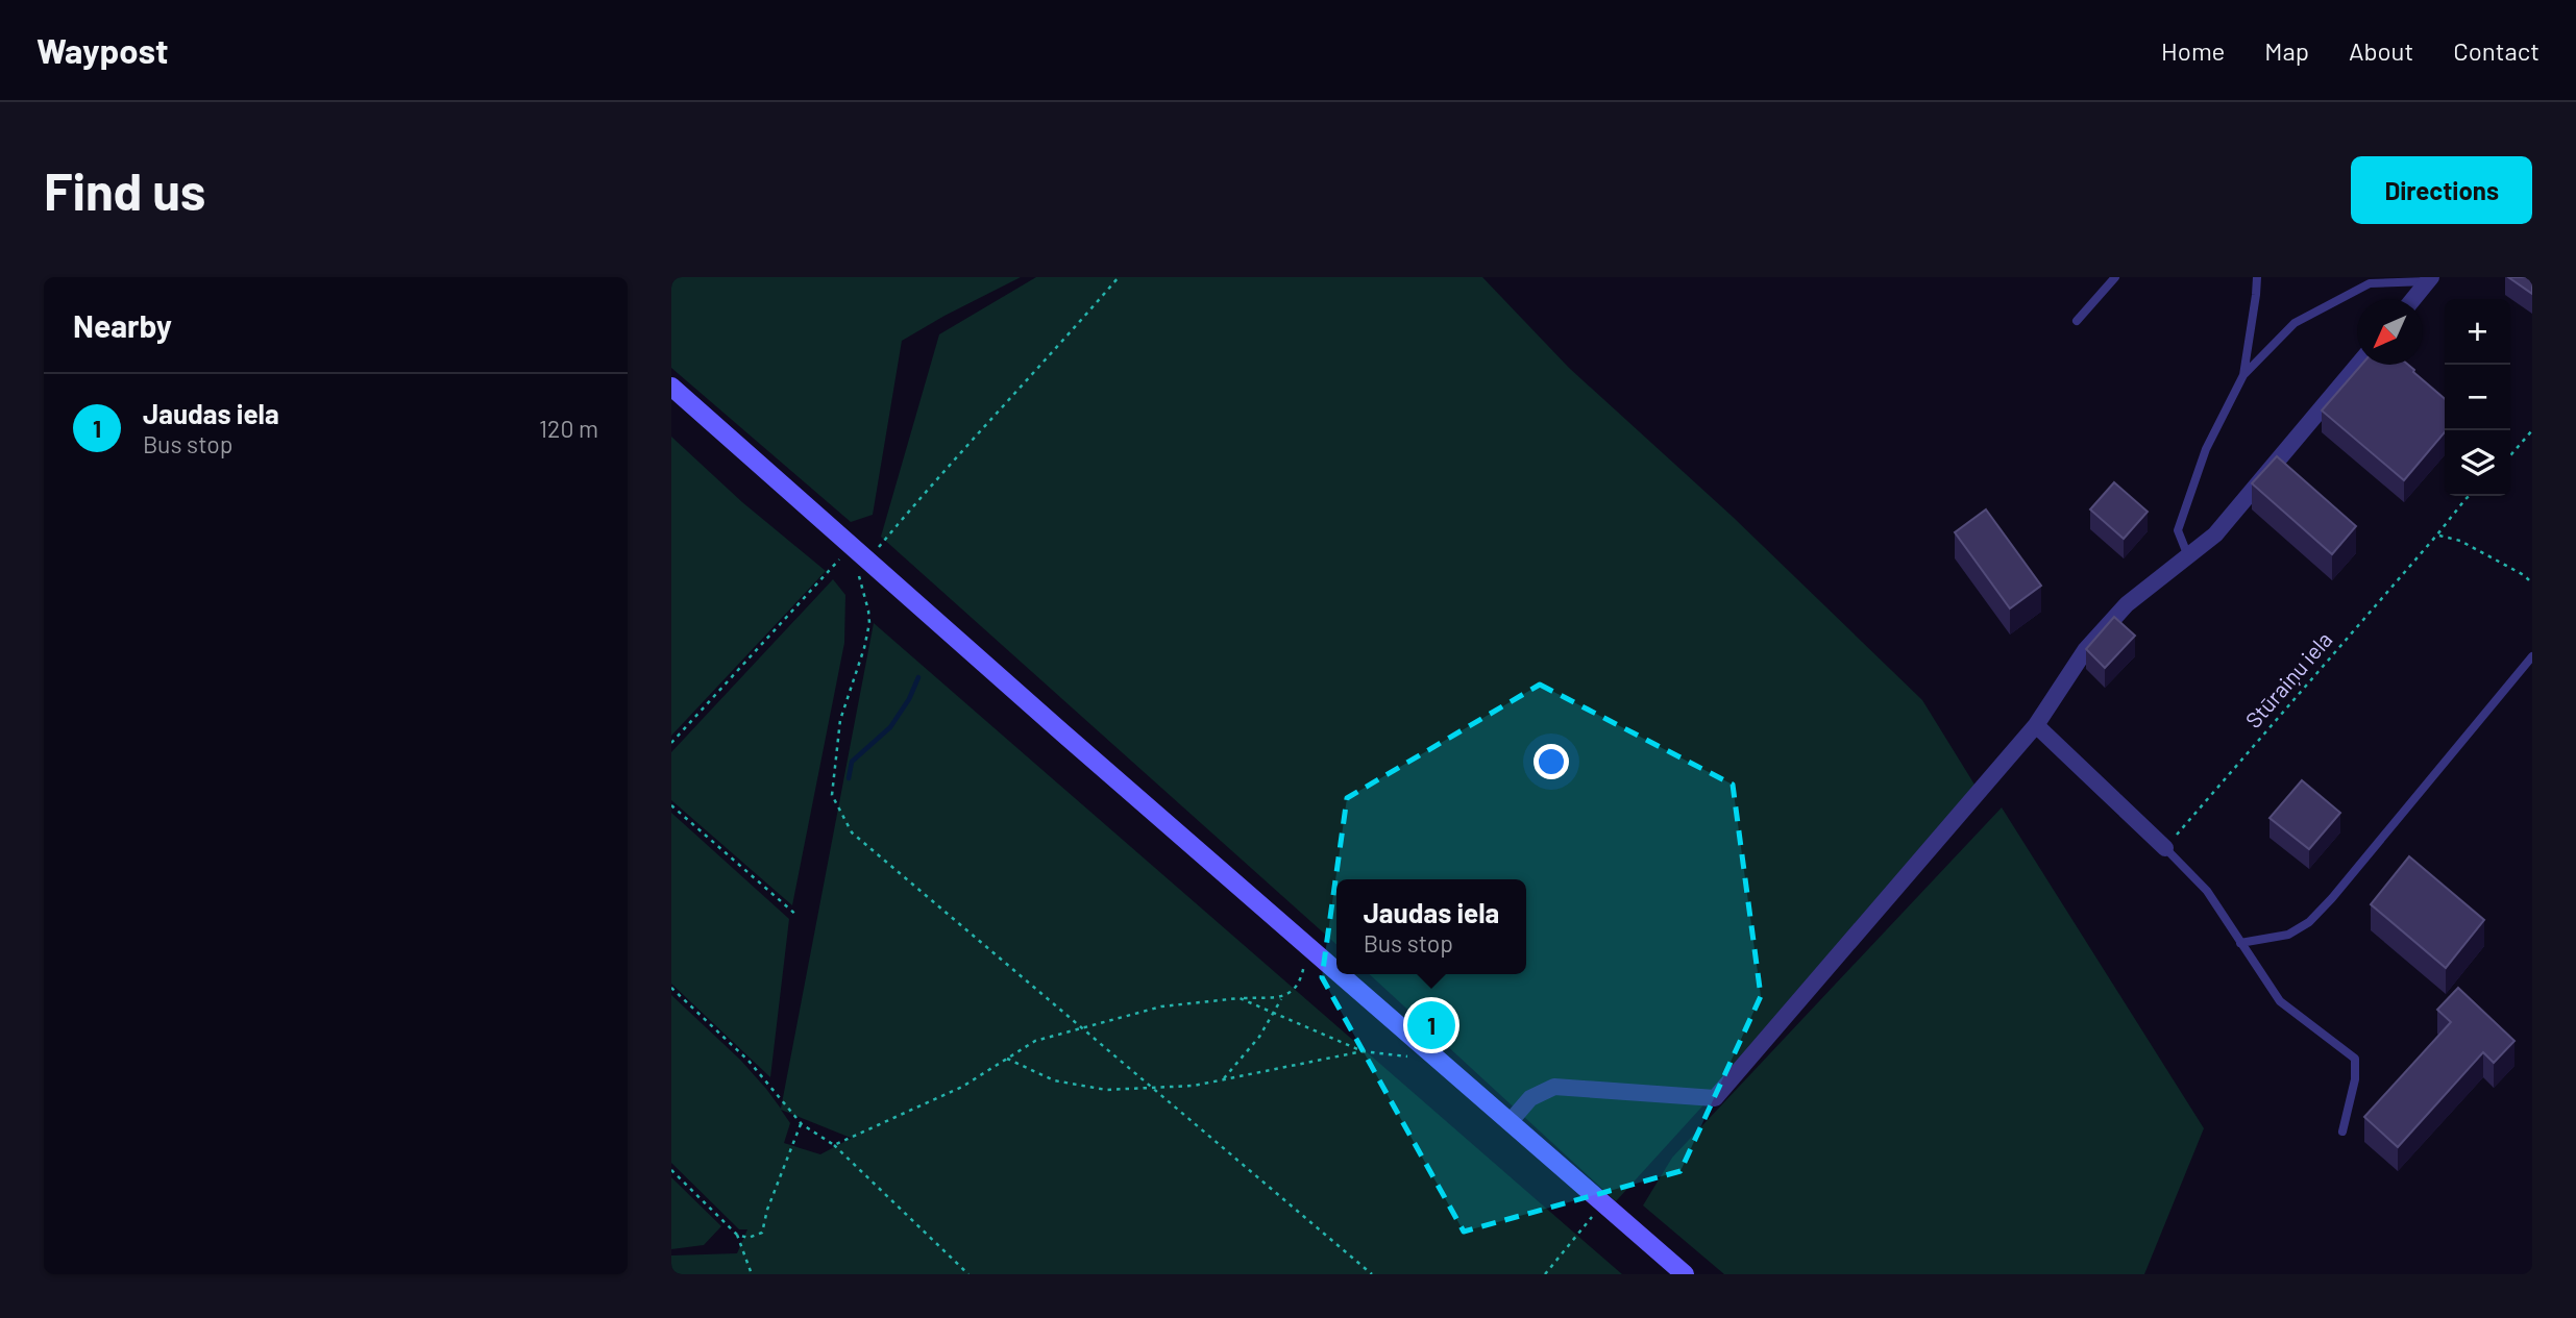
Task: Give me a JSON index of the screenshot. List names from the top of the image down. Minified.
{"streets":{"path":["Stūraiņu iela"]},"north":"bottom left","page":{"header":"Waypost","nav":["Home","Map","About","Contact"],"buttons":"Directions","title":"Find us","heading":"Nearby","map_buttons":["+","−"],"list":[{"mark":"1","name":"Jaudas iela","note":"Bus stop","value":"120 m"}],"popup":["Jaudas iela","Bus stop"],"pins":"1"}}
